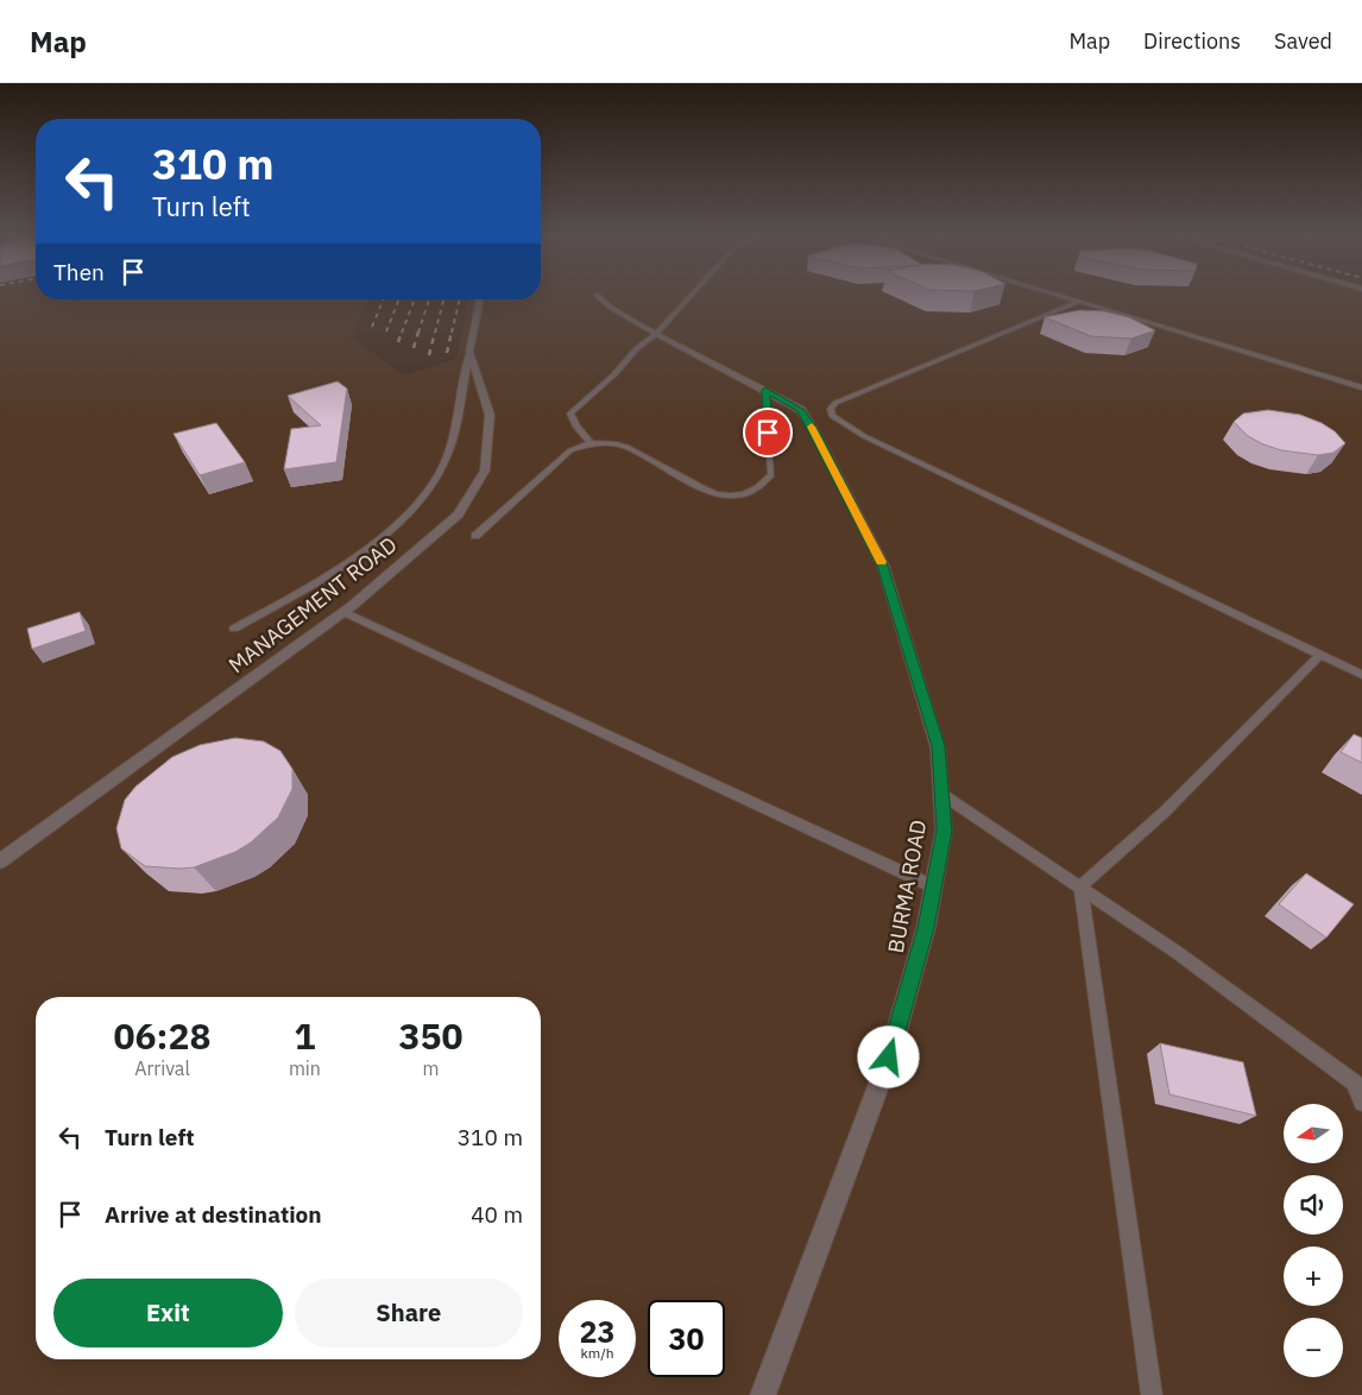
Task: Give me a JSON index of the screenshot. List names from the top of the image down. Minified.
{"streets":{"street":["MANAGEMENT ROAD","BURMA ROAD"]},"north":"left","page":{"header":"Map","nav":["Map","Directions","Saved"],"turn":["310 m","Turn left"],"then":"Then","eta":["06:28","Arrival","1","min","350","m"],"list":[{"name":"Turn left","value":"310 m"},{"name":"Arrive at destination","value":"40 m"}],"map_buttons":["+","−"],"buttons":["Exit","Share"],"speed":"23 km/h","limit":"30"}}
